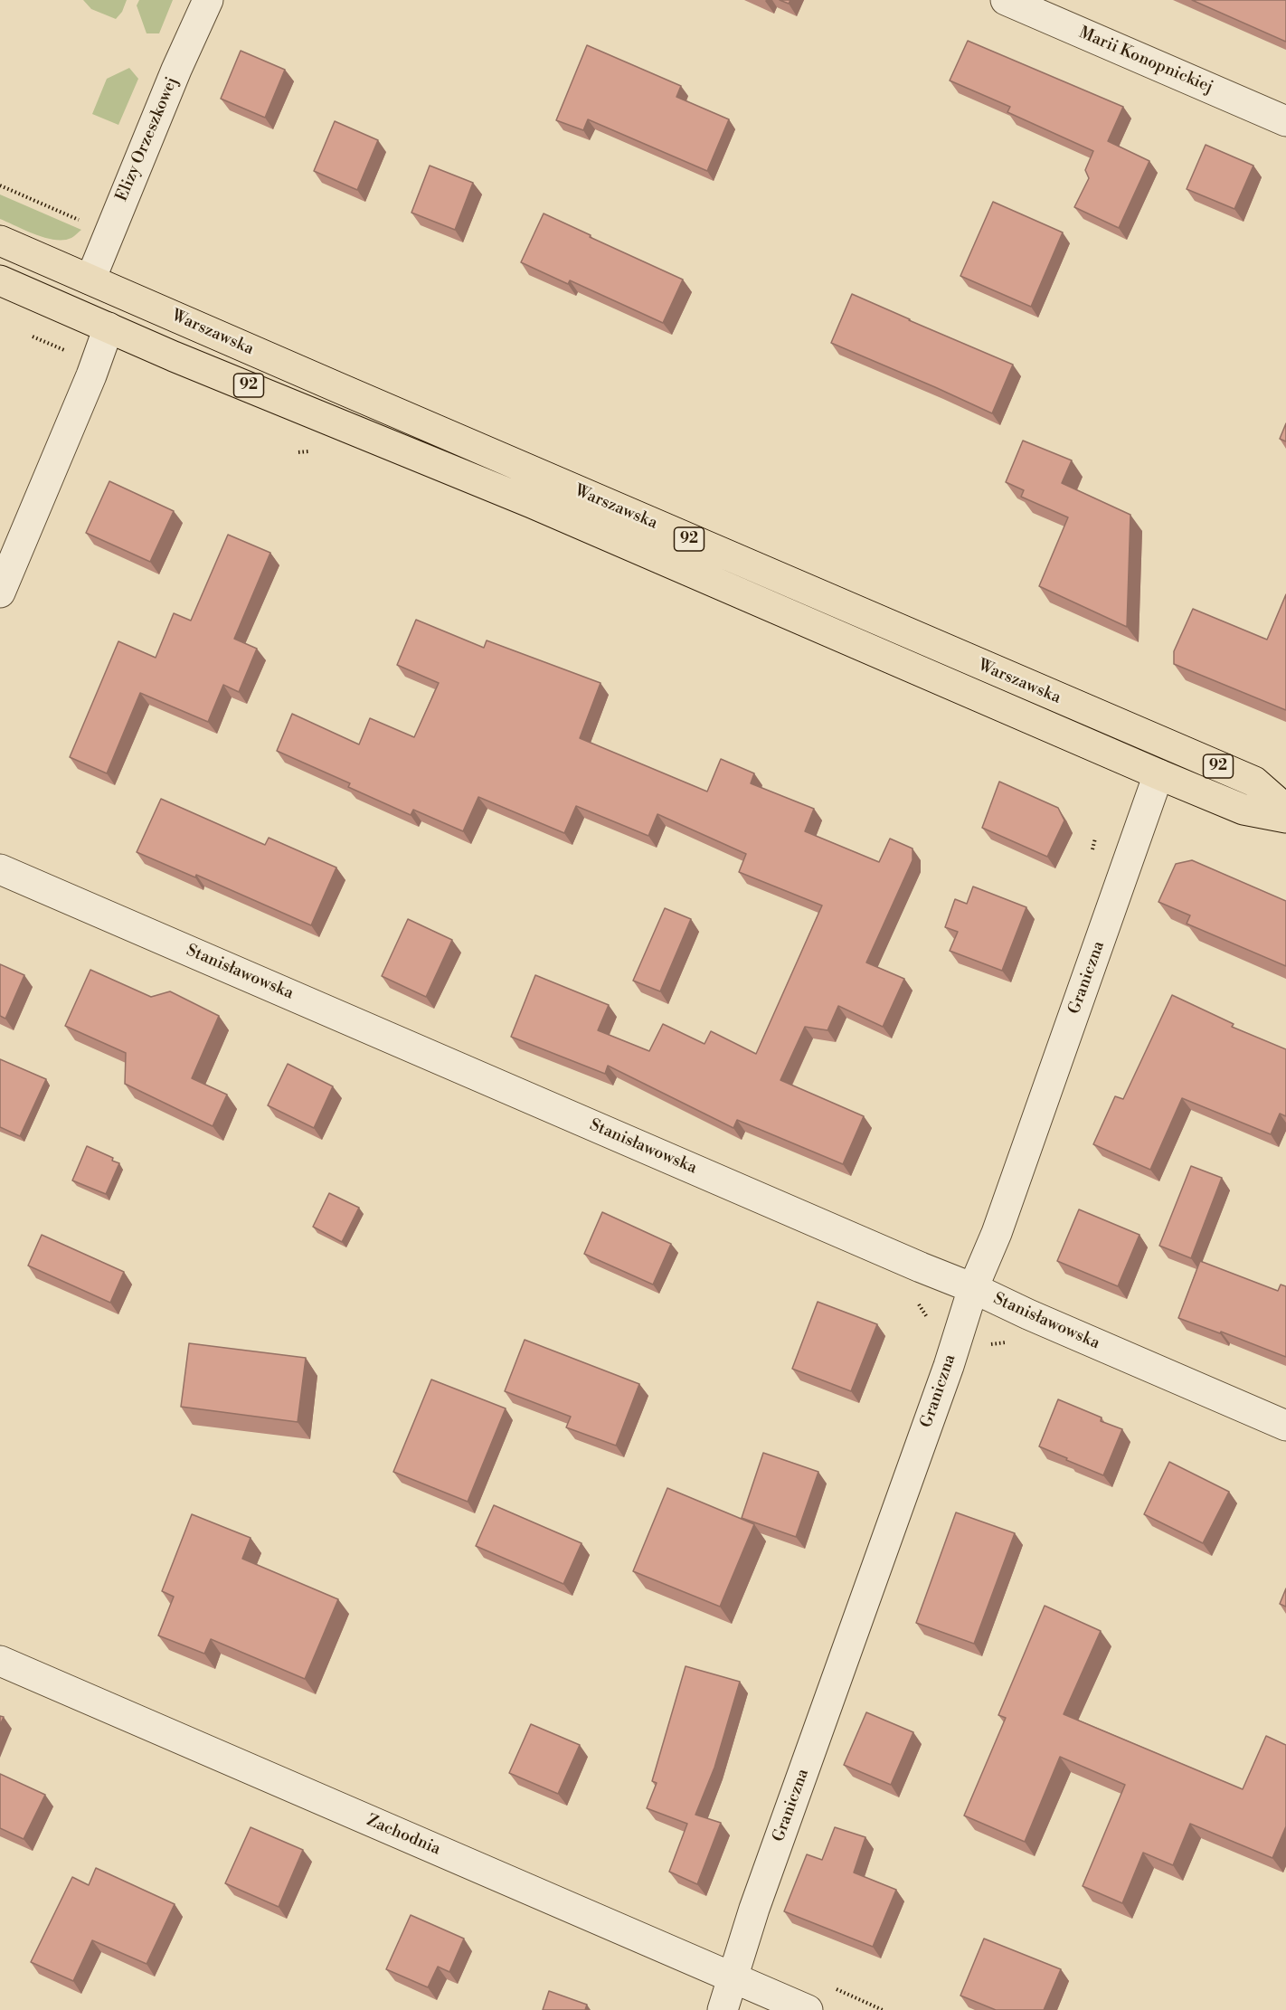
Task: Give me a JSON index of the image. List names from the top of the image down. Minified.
{"streets":{"main road":["Warszawska","92"],"street":["Marii Konopnickiej","Elizy Orzeszkowej","Stanisławowska","Graniczna","Zachodnia"]},"crossings":[["Elizy Orzeszkowej","Warszawska"],["Warszawska","Graniczna"],["Stanisławowska","Graniczna"],["Graniczna","Zachodnia"]]}
